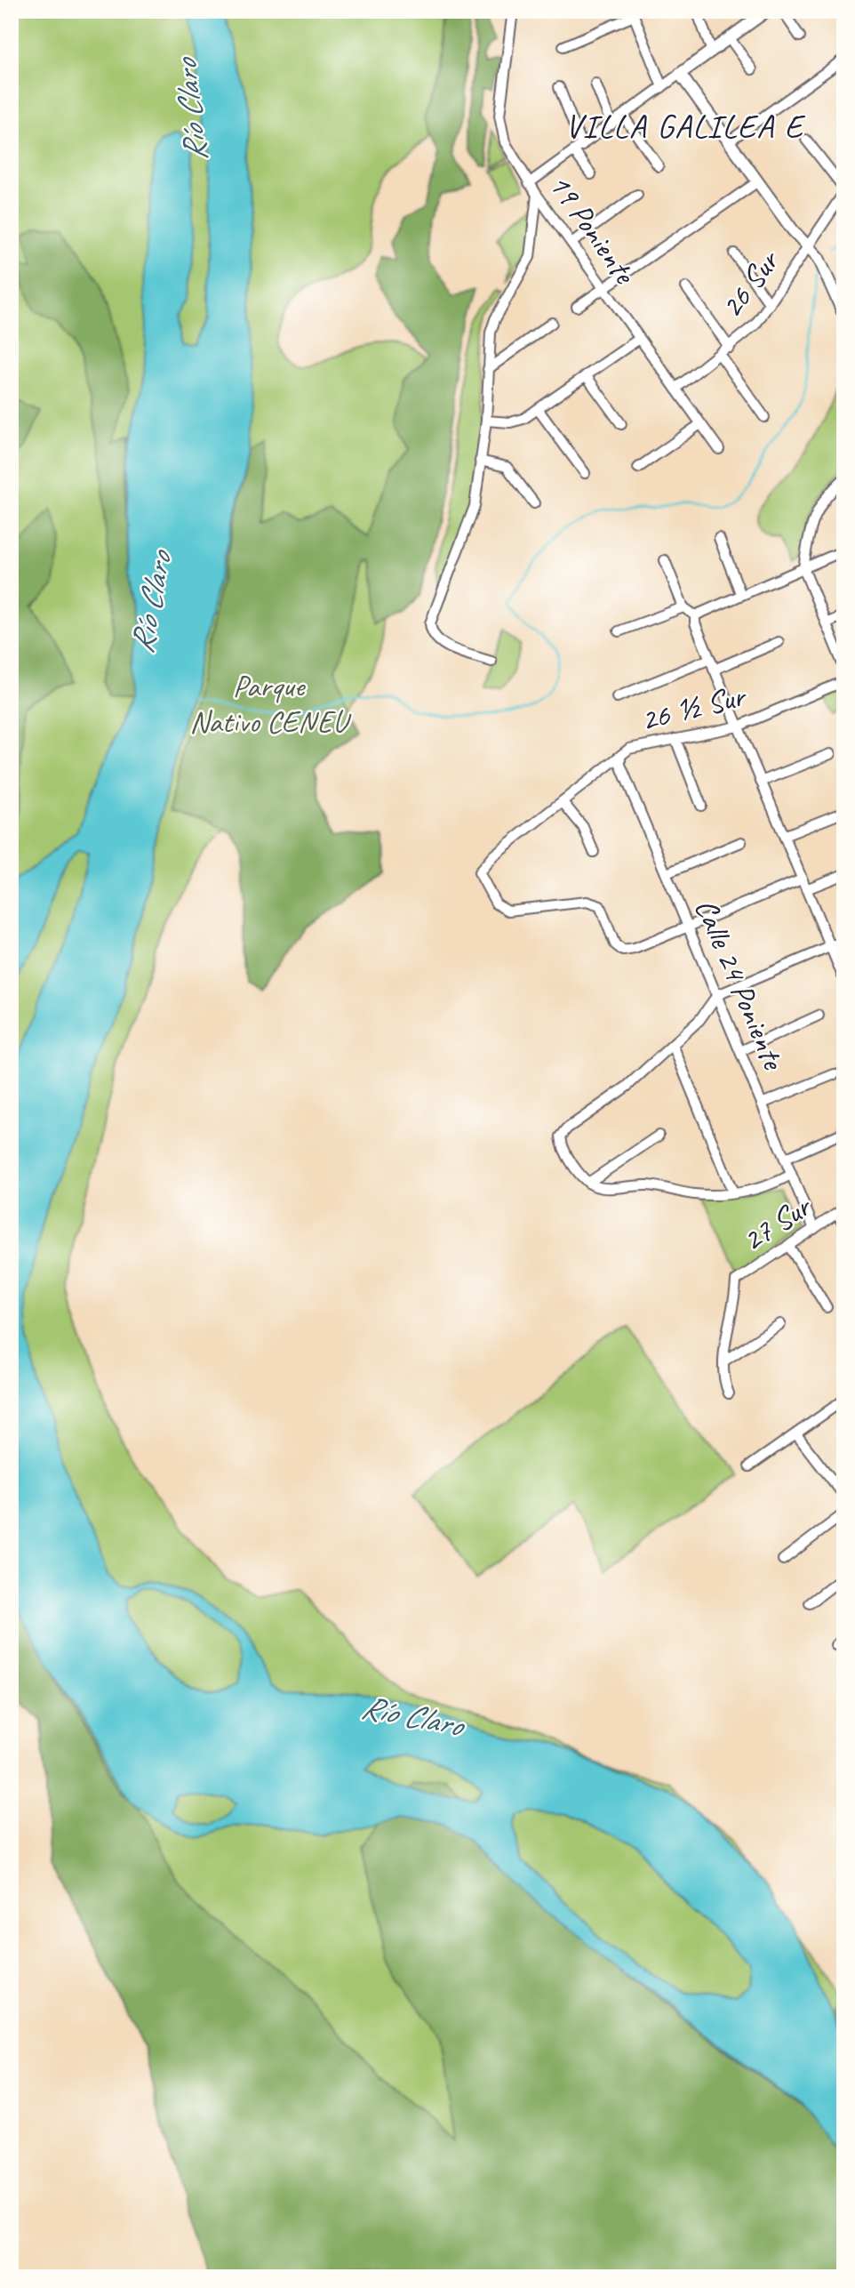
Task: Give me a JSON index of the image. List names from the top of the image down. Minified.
{"streets":{"street":["19 Poniente","26 Sur","26 ½ Sur","Calle 24 Poniente","27 Sur"]},"crossings":[["19 Poniente","26 Sur"],["26 ½ Sur","Calle 24 Poniente"],["Calle 24 Poniente","27 Sur"]],"districts":["VILLA GALILEA E"],"water":["Río Claro"],"parks":["Parque Nativo CENEU"]}
